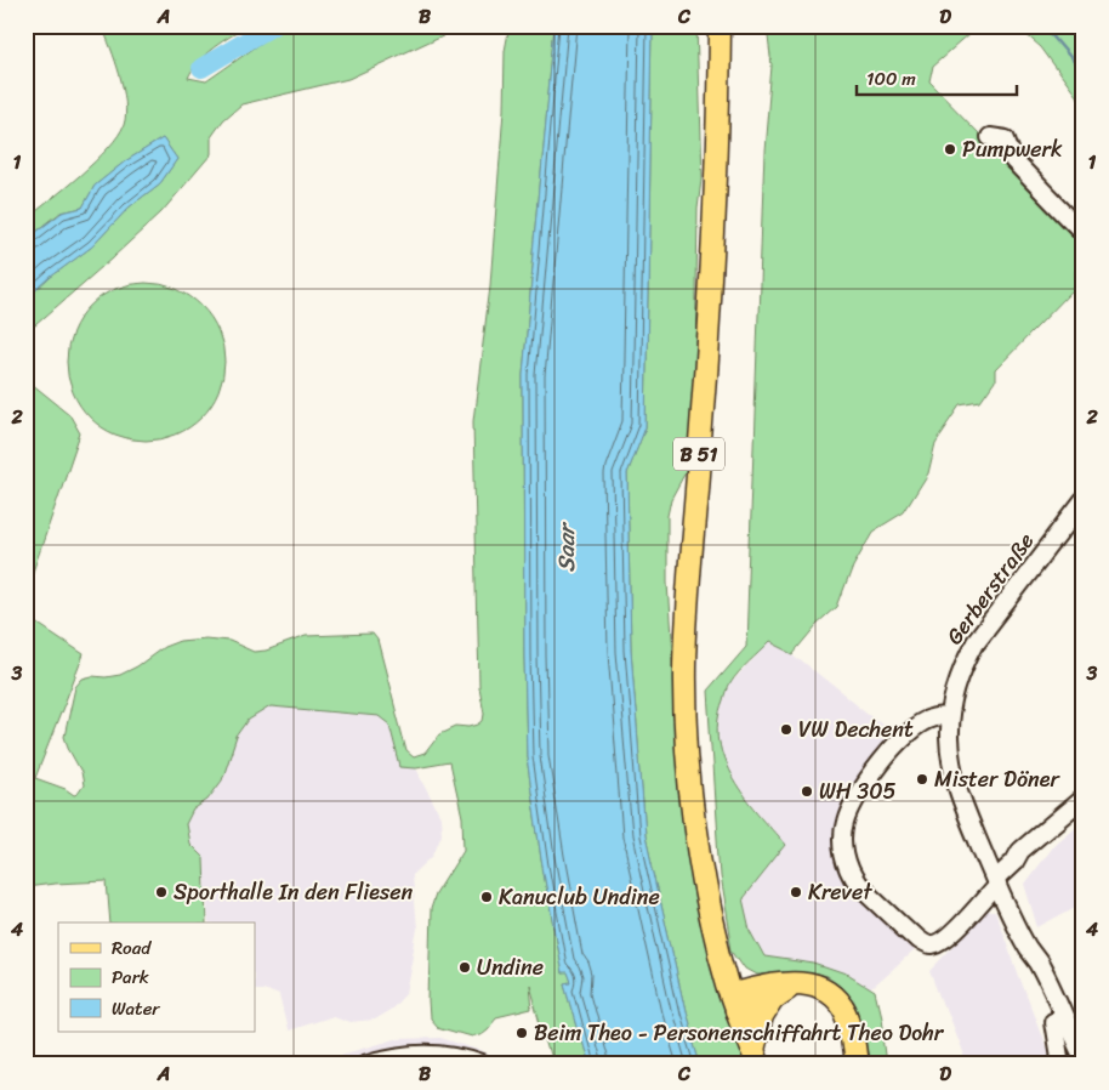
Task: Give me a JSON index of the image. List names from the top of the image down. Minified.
{"streets":{"main road":["B 51"],"street":["Gerberstraße"]},"water":["Saar"],"places":["Pumpwerk","VW Dechent","Mister Döner","WH 305","Sporthalle In den Fliesen","Krevet","Kanuclub Undine","Undine","Beim Theo - Personenschiffahrt Theo Dohr"],"legend":["Road","Park","Water"],"scale_bar":"100 m","grid":{"columns":["A","B","C","D"],"rows":["1","2","3","4"]}}
